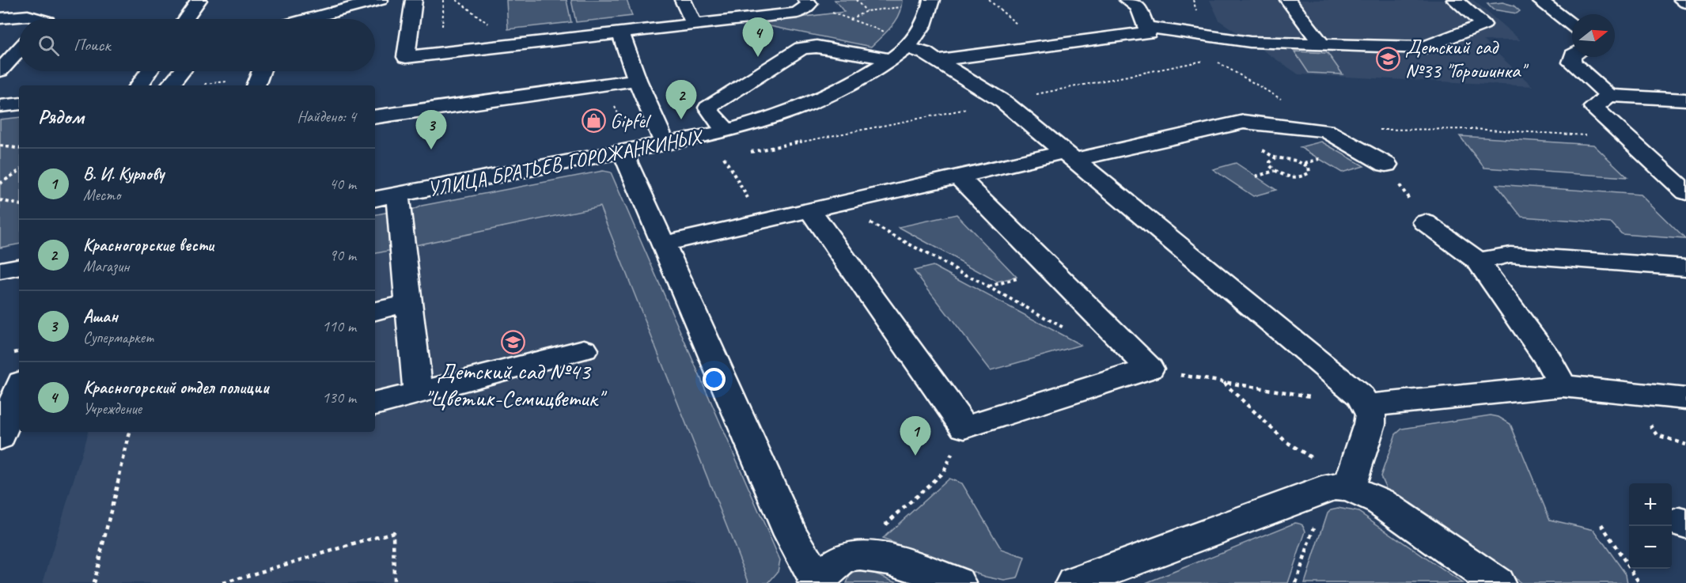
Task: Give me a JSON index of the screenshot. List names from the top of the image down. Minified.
{"streets":{"street":["УЛИЦА БРАТЬЕВ ГОРОЖАНКИНЫХ"]},"places":{"school or university":["Детский сад №33 \"Горошинка\"","Детский сад №43 \"Цветик-Семицветик\""],"shop":["Gipfel"]},"north":"right","page":{"pins":["4","2","3","1"],"search":"Поиск","heading":["Рядом","Найдено: 4"],"list":[{"mark":"1","name":"В. И. Курлову","note":"Место","value":"40 m"},{"mark":"2","name":"Красногорские вести","note":"Магазин","value":"90 m"},{"mark":"3","name":"Ашан","note":"Супермаркет","value":"110 m"},{"mark":"4","name":"Красногорский отдел полиции","note":"Учреждение","value":"130 m"}],"map_buttons":["+","−"]}}
